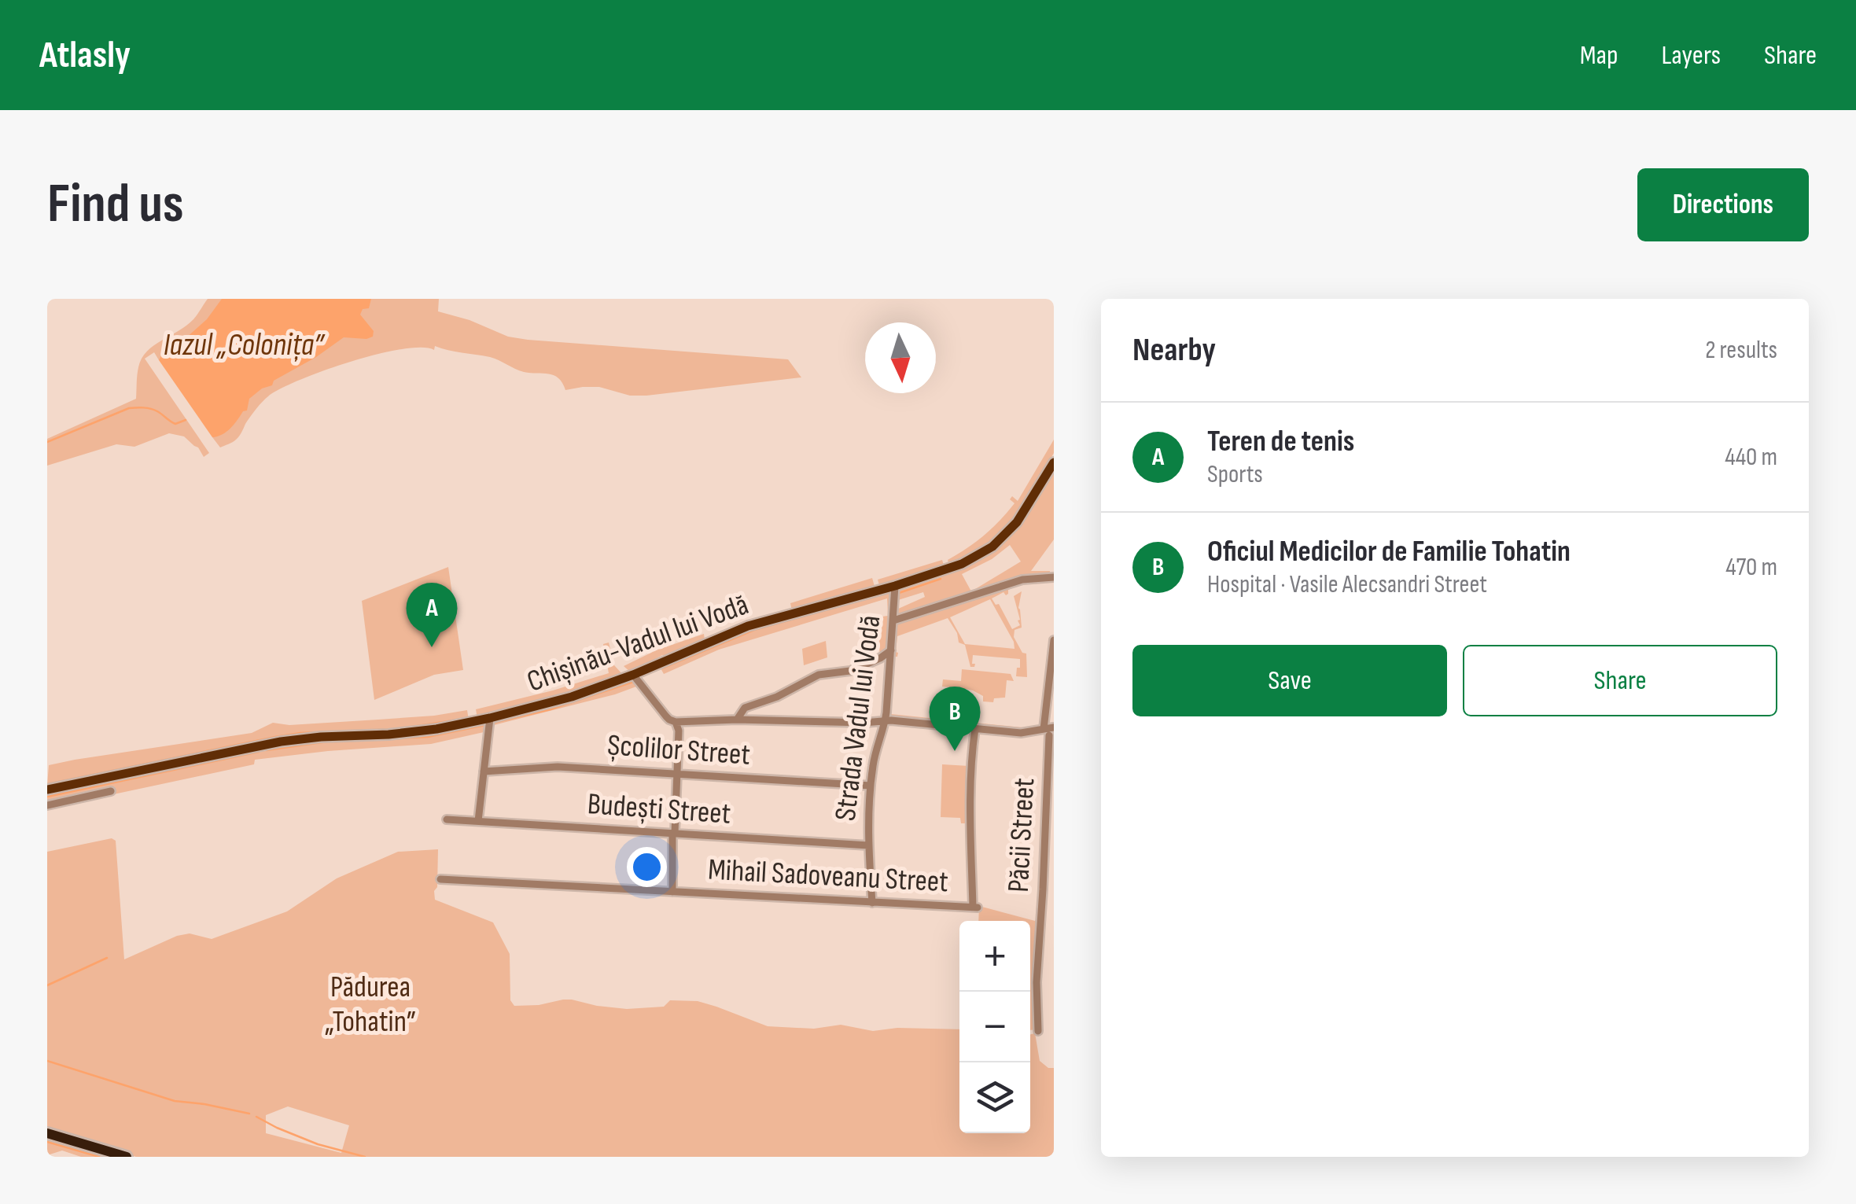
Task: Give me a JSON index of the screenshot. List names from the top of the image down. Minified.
{"streets":{"main road":["Chișinău-Vadul lui Vodă"],"street":["Strada Vadul lui Vodă","Școlilor Street","Budești Street","Păcii Street","Mihail Sadoveanu Street"]},"crossings":[["Chișinău-Vadul lui Vodă","Strada Vadul lui Vodă"],["Strada Vadul lui Vodă","Școlilor Street"],["Strada Vadul lui Vodă","Budești Street"],["Strada Vadul lui Vodă","Mihail Sadoveanu Street"]],"water":["Iazul „Colonița”"],"parks":["Pădurea „Tohatin”"],"north":"bottom","page":{"header":"Atlasly","nav":["Map","Layers","Share"],"buttons":["Directions",["Save","Share"]],"title":"Find us","heading":["Nearby","2 results"],"list":[{"mark":"A","name":"Teren de tenis","note":"Sports","value":"440 m"},{"mark":"B","name":"Oficiul Medicilor de Familie Tohatin","note":"Hospital · Vasile Alecsandri Street","value":"470 m"}],"pins":["A","B"],"map_buttons":["+","−"]}}
